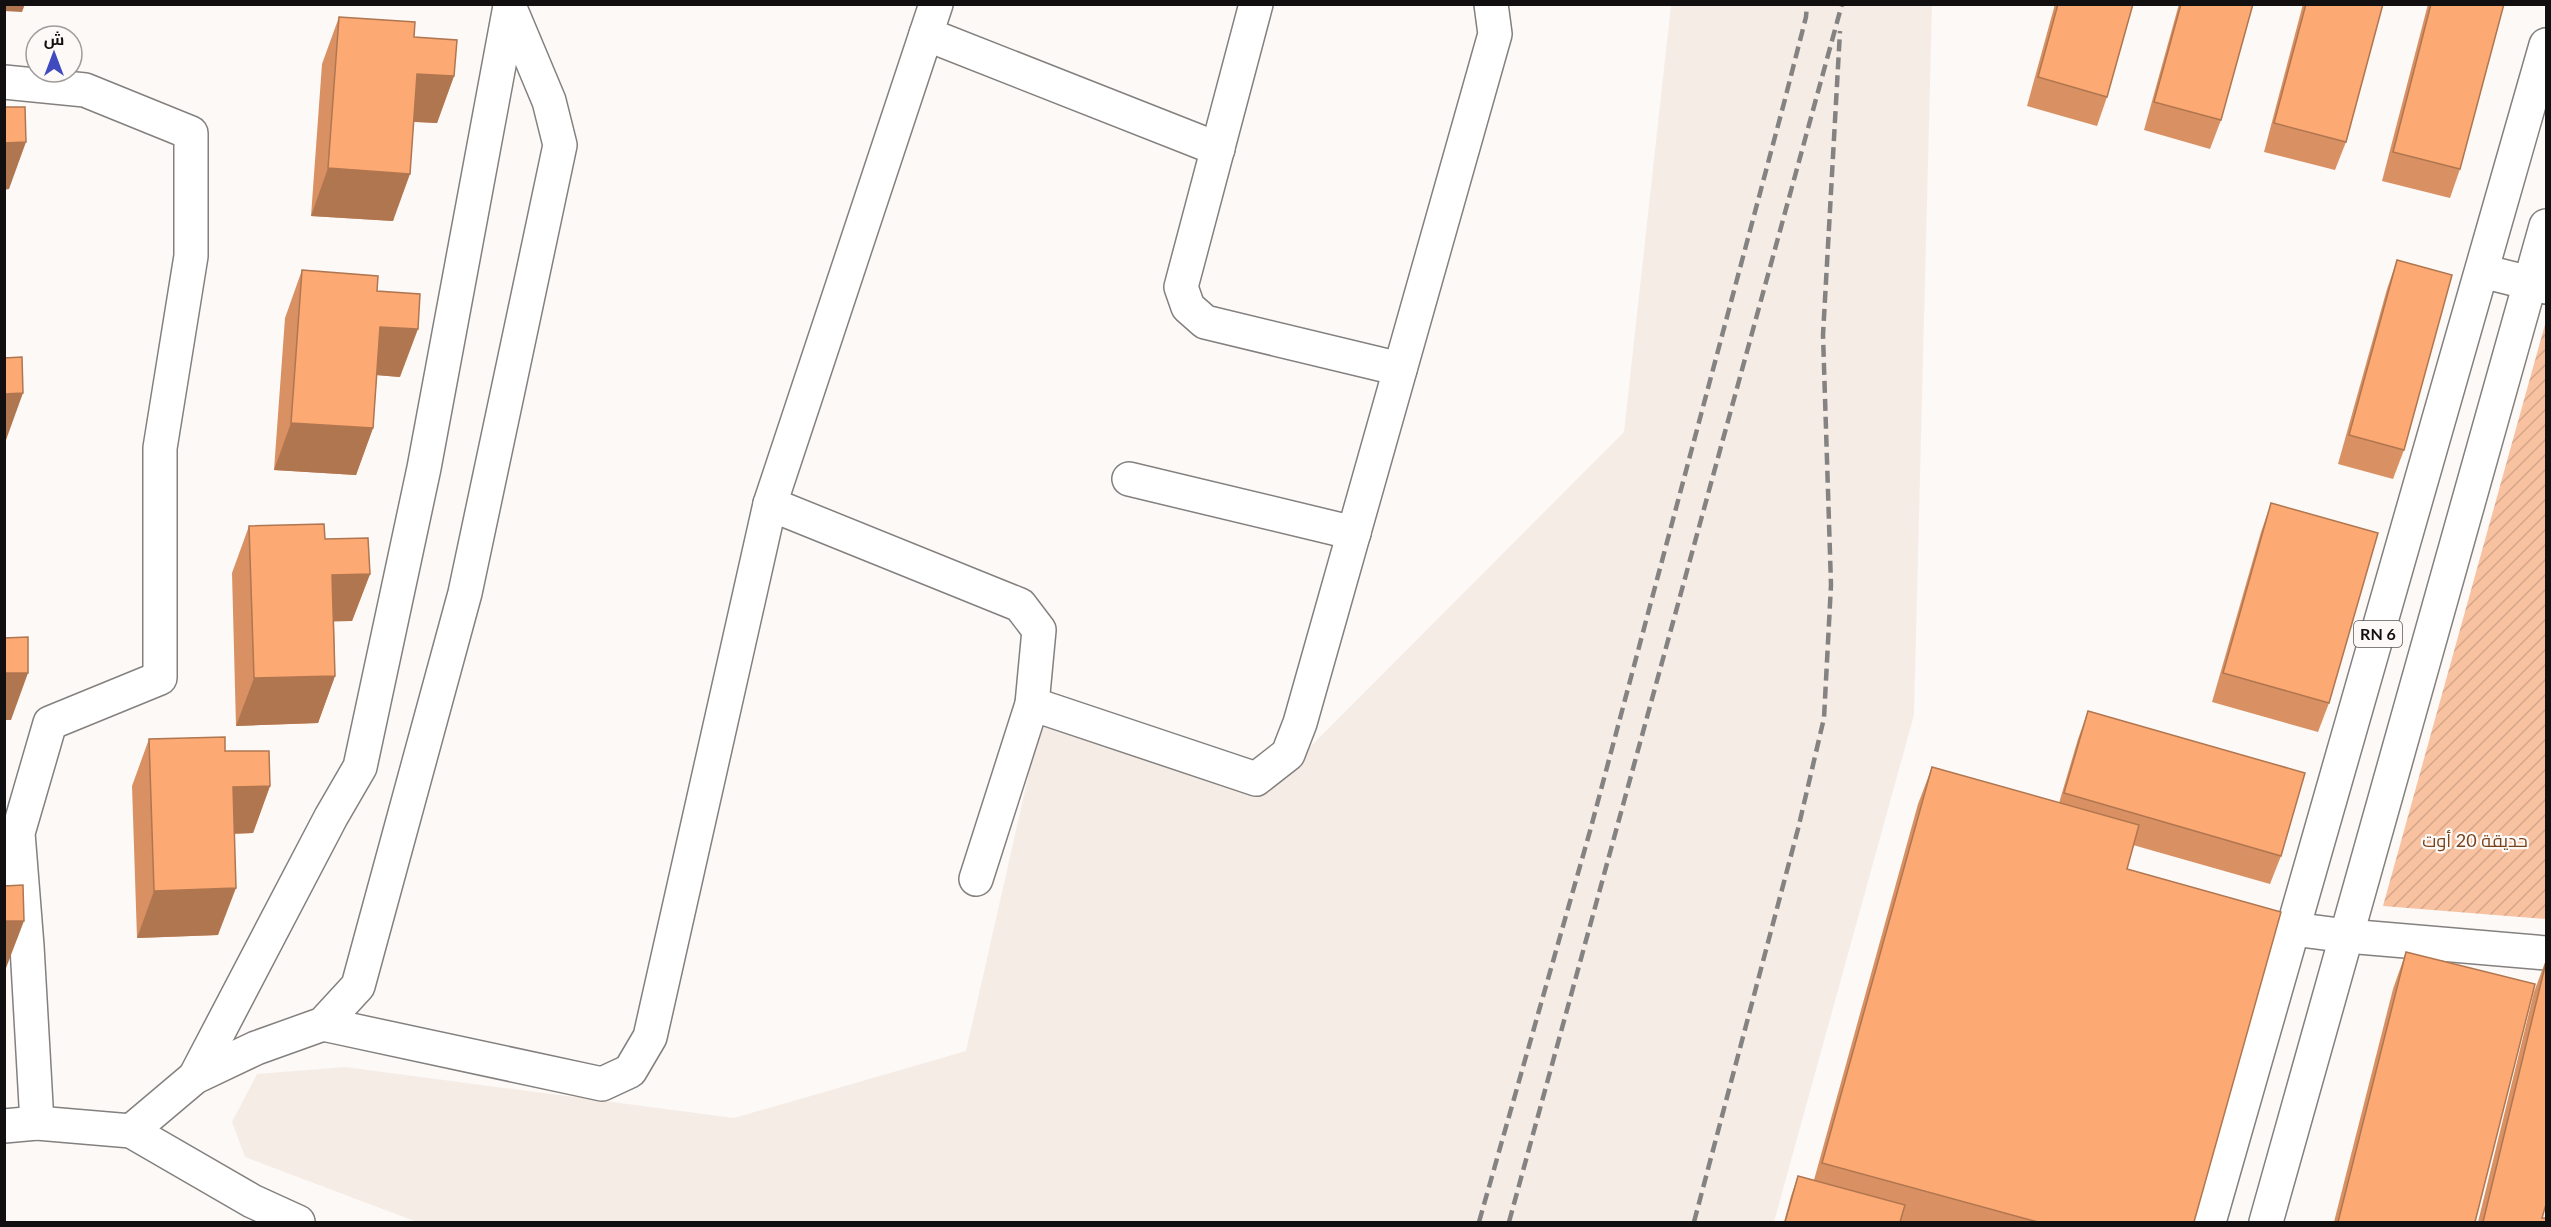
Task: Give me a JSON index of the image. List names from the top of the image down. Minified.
{"streets":{"street":["RN 6"]},"parks":["حديقة 20 أوت"],"north":"top"}
